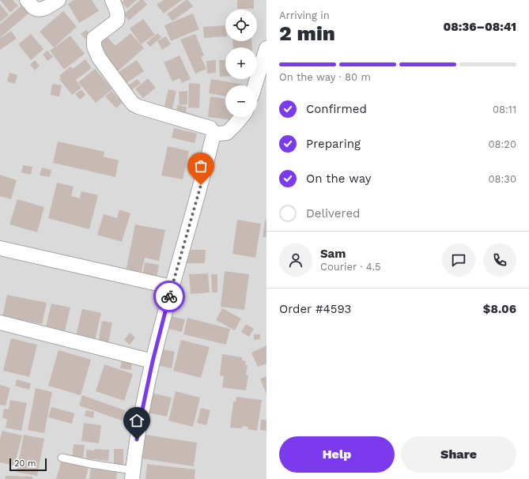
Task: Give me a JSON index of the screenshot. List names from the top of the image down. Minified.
{"scale_bar":"20 m","page":{"heading":["2 min","Arriving in","08:36–08:41"],"panel":["Sam","Courier · 4.5","Order #4593","$8.06"],"map_buttons":["+","−"],"bar":"On the way · 80 m","list":[["Confirmed","08:11"],["Preparing","08:20"],["On the way","08:30"],"Delivered"],"buttons":["Help","Share"],"scale":"20 m"}}
